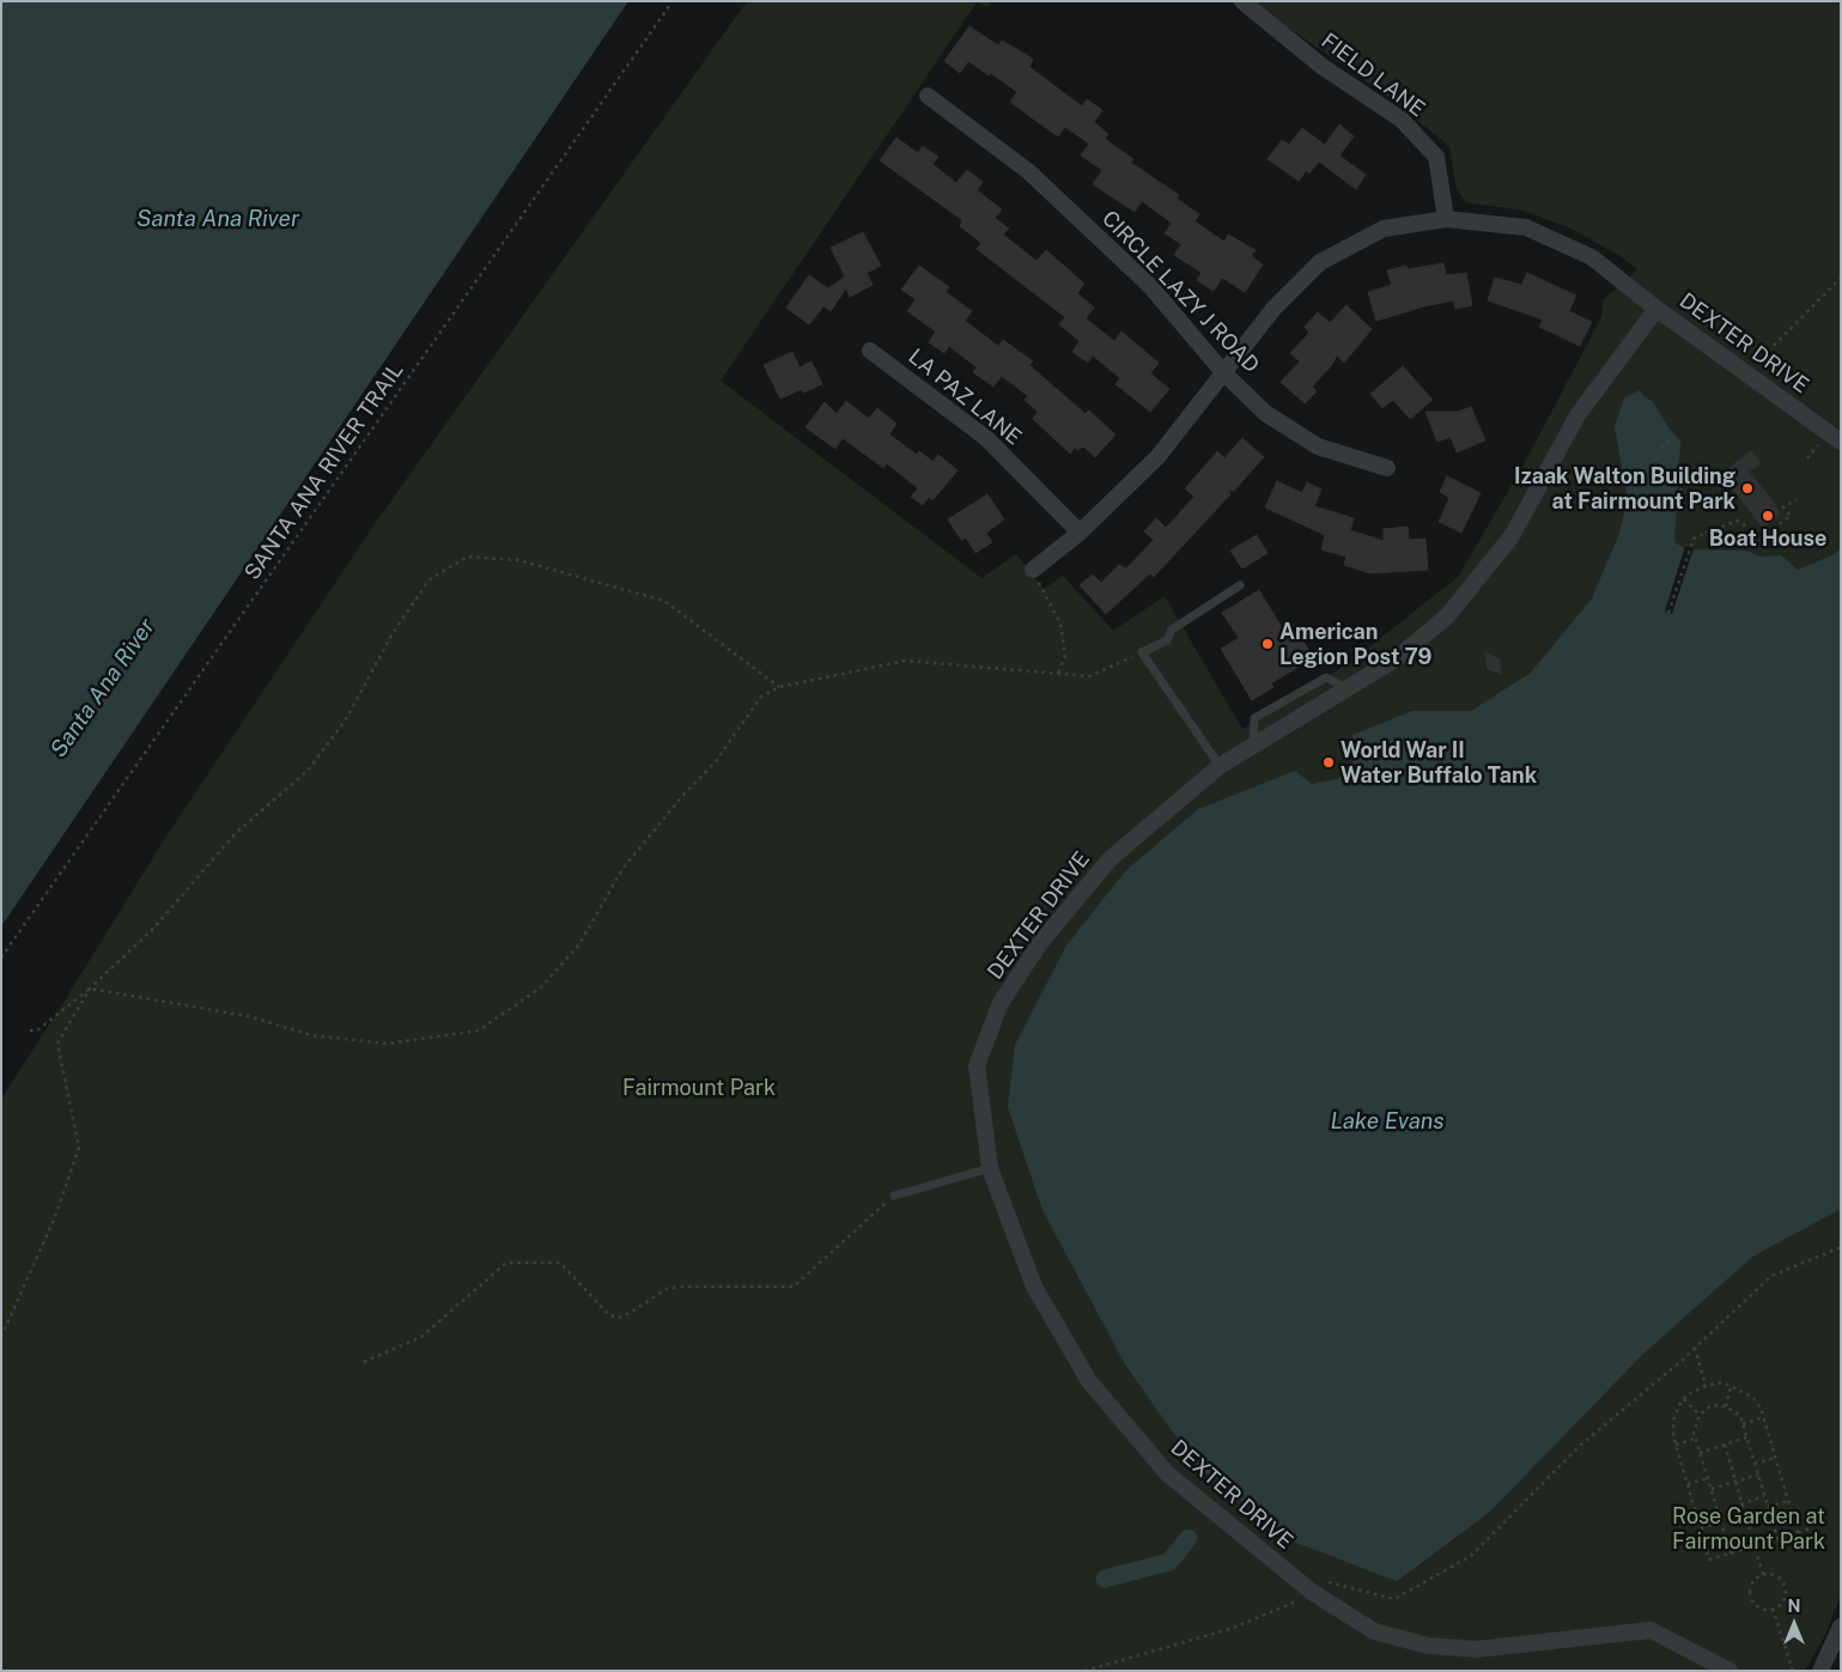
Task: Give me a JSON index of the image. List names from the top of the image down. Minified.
{"streets":{"street":["FIELD LANE","CIRCLE LAZY J ROAD","DEXTER DRIVE","LA PAZ LANE"],"path":["SANTA ANA RIVER TRAIL"]},"water":["Santa Ana River","Lake Evans"],"parks":["Fairmount Park","Rose Garden at Fairmount Park"],"places":["Izaak Walton Building at Fairmount Park","Boat House","American Legion Post 79","World War II Water Buffalo Tank"],"north":"top"}
